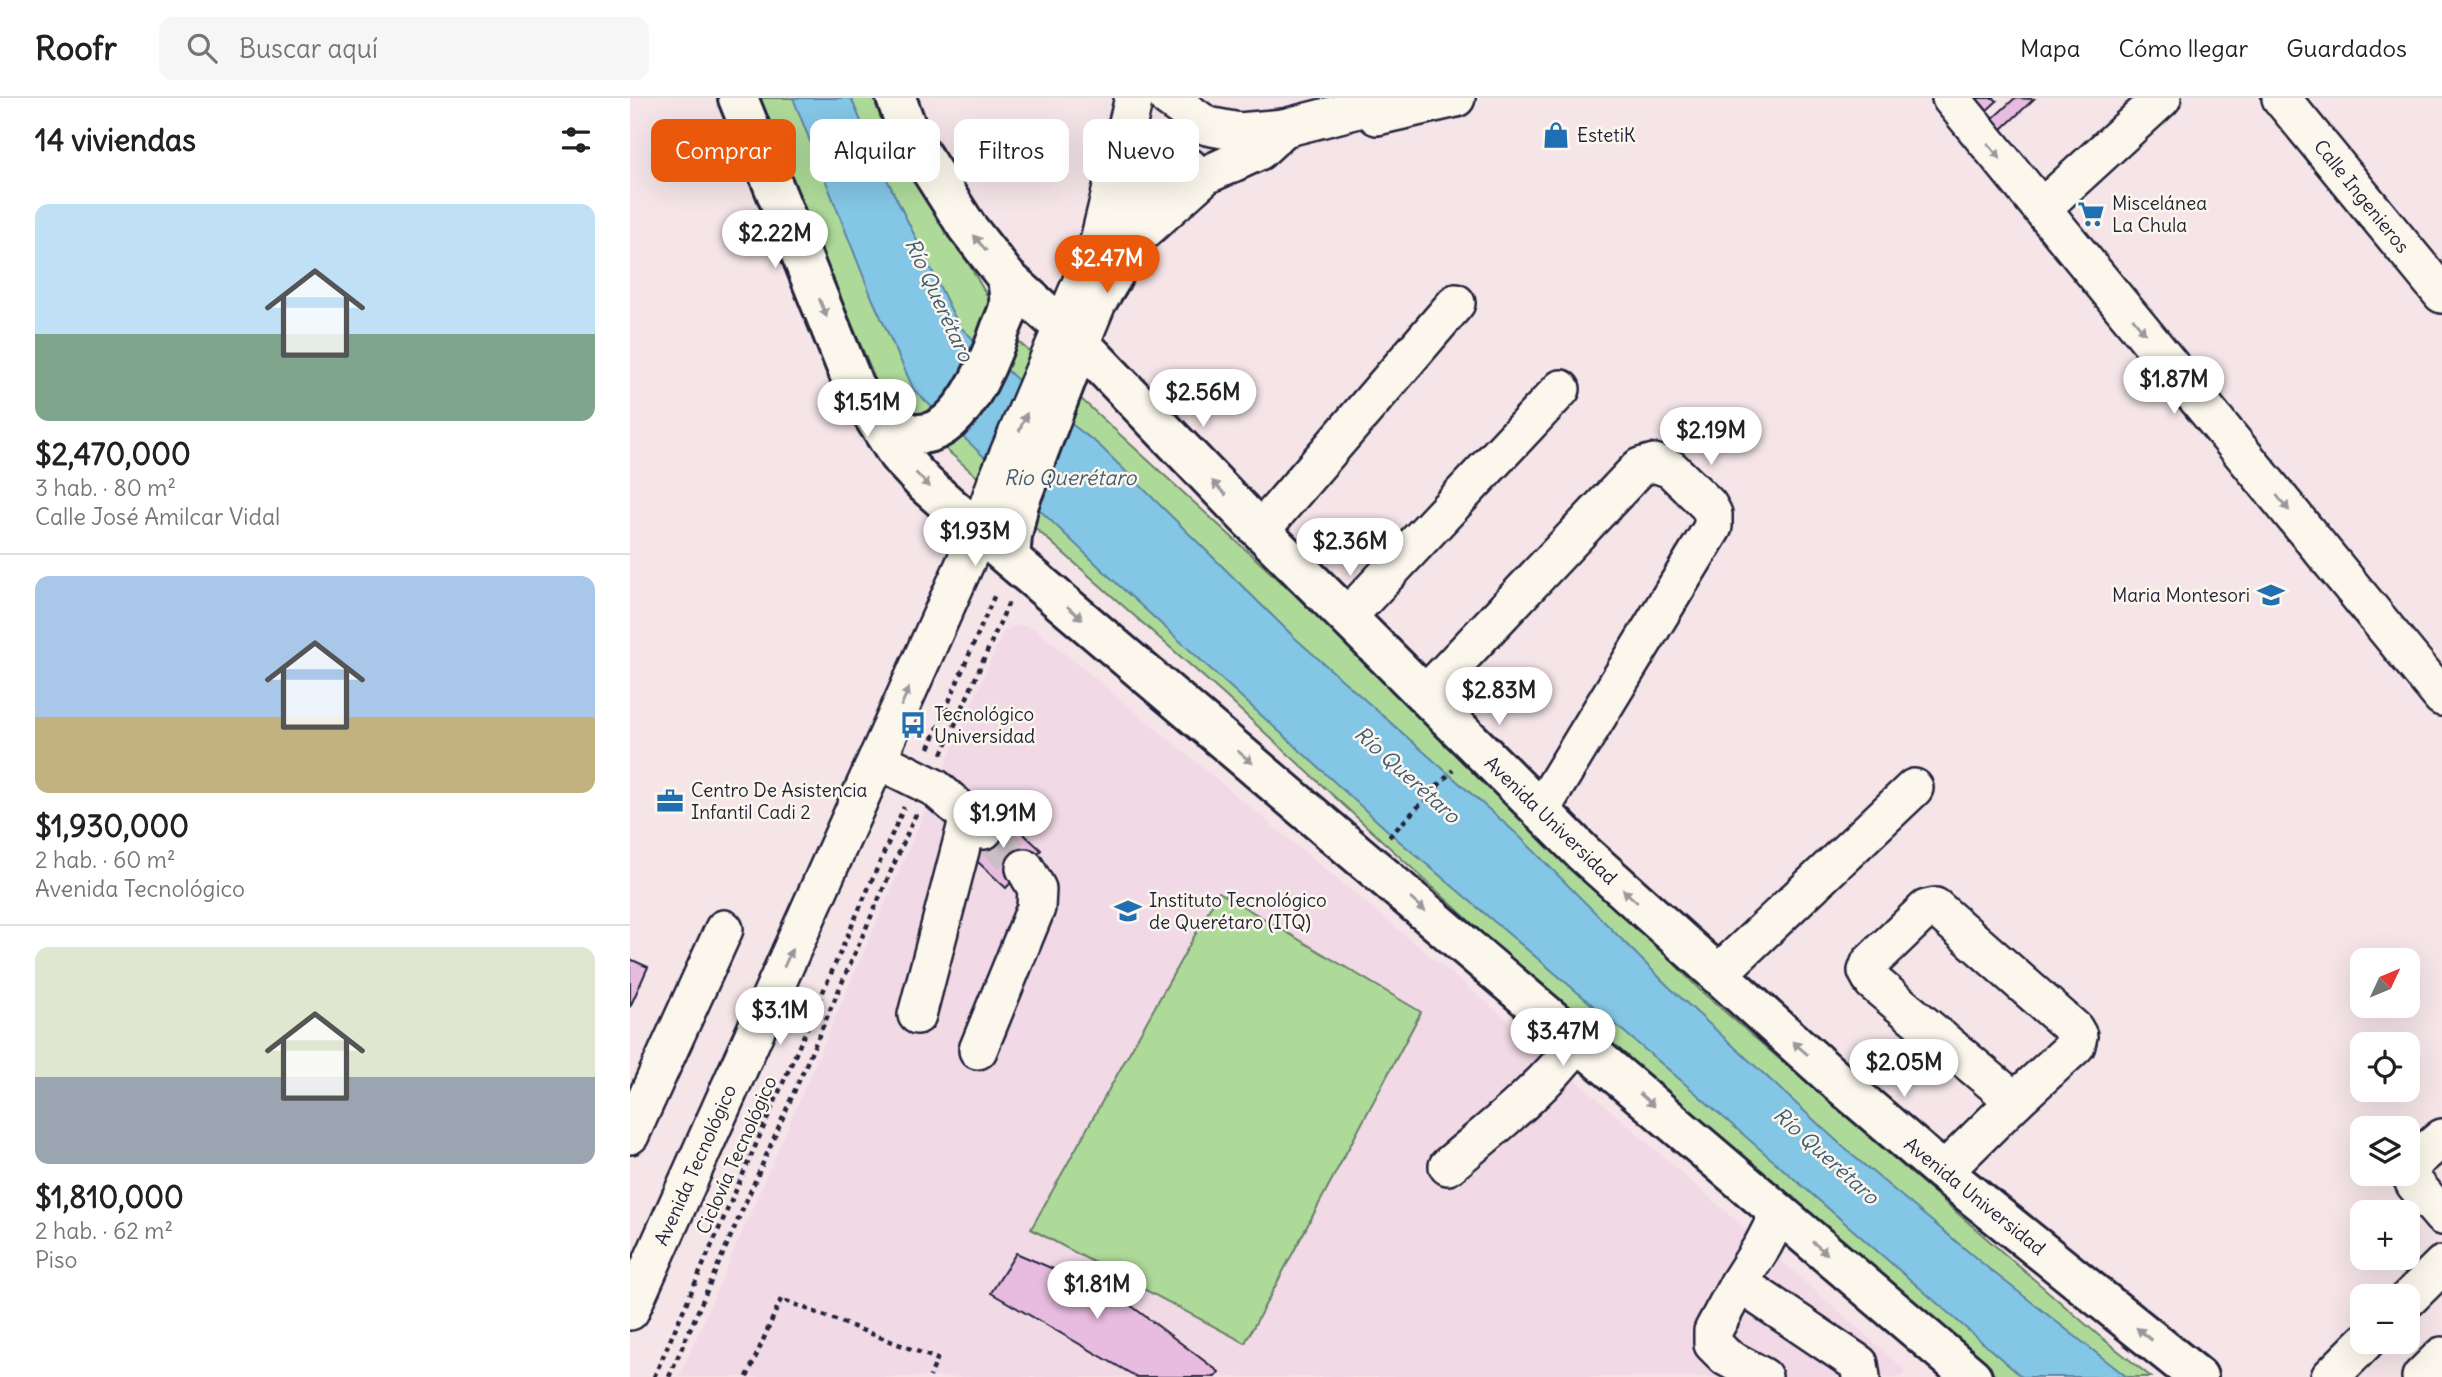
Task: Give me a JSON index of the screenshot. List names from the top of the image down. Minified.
{"streets":{"main road":["Avenida Universidad"],"street":["Calle Ingenieros","Avenida Tecnológico"],"path":["Ciclovía Tecnológico"]},"water":["Río Querétaro","Rio Querétaro"],"places":{"shop":["EstetiK"],"supermarket":["Miscelánea La Chula"],"school or university":["Maria Montesori","Instituto Tecnológico de Querétaro (ITQ)"],"bus stop":["Tecnológico Universidad"],"office":["Centro De Asistencia Infantil Cadi 2"]},"north":"top right","page":{"header":"Roofr","search":"Buscar aquí","nav":["Mapa","Cómo llegar","Guardados"],"heading":"14 viviendas","chip":["Comprar","Alquilar","Filtros","Nuevo"],"list":[{"name":"$2,470,000","note":"3 hab. · 80 m² · Calle José Amilcar Vidal"},{"name":"$1,930,000","note":"2 hab. · 60 m² · Avenida Tecnológico"},{"name":"$1,810,000","note":"2 hab. · 62 m² · Piso"}],"price":["$2.22M","$2.47M","$1.87M","$2.56M","$1.51M","$2.19M","$1.93M","$2.36M","$2.83M","$1.91M","$3.1M","$3.47M","$2.05M","$1.81M"],"map_buttons":["+","−"]}}
